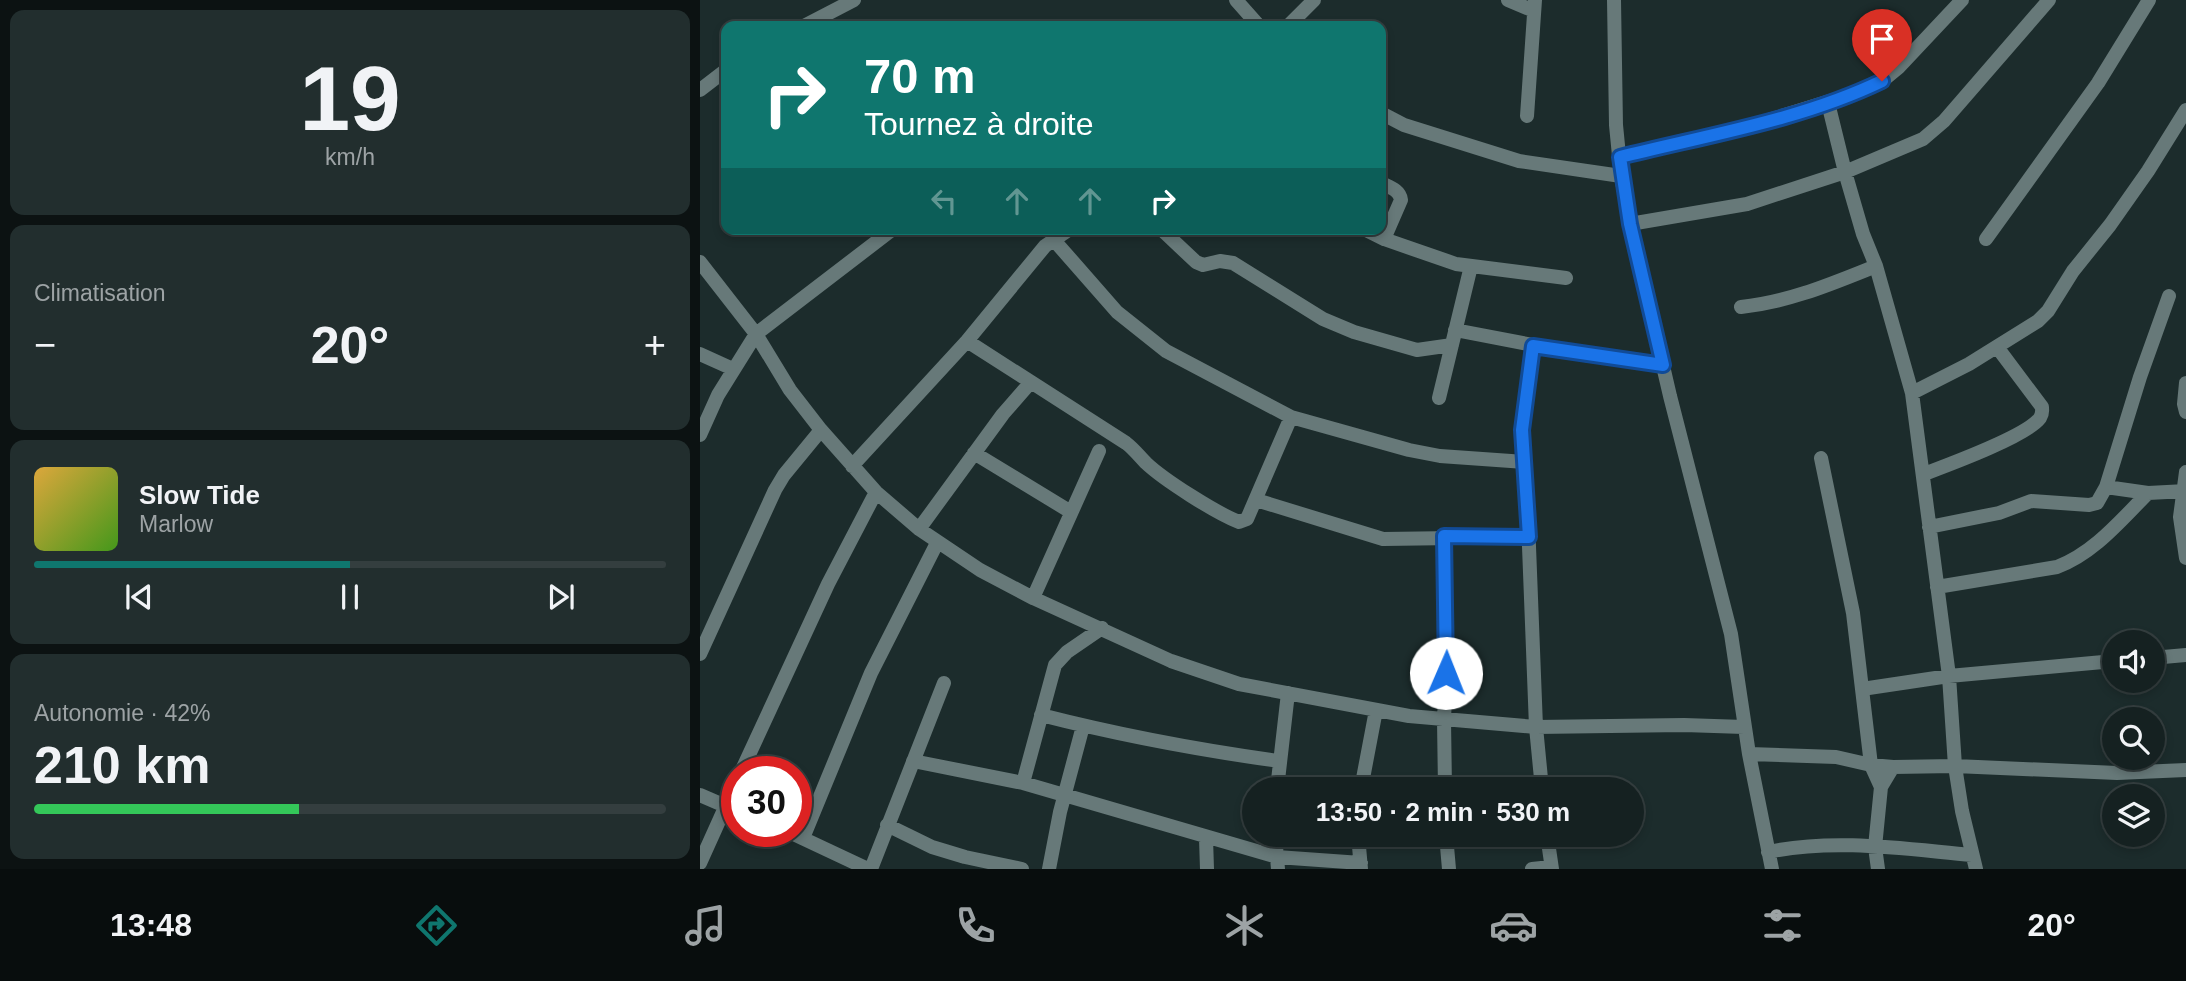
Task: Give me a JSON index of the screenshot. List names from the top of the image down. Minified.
{"page":{"tile":[["19","km/h"],"Climatisation",["Autonomie · 42%","210 km"]],"turn":["70 m","Tournez à droite"],"heat":["−","20°","+"],"song":["Slow Tide","Marlow"],"limit":"30","trip":"13:50 · 2 min · 530 m","tabs":["13:48","20°"]}}
